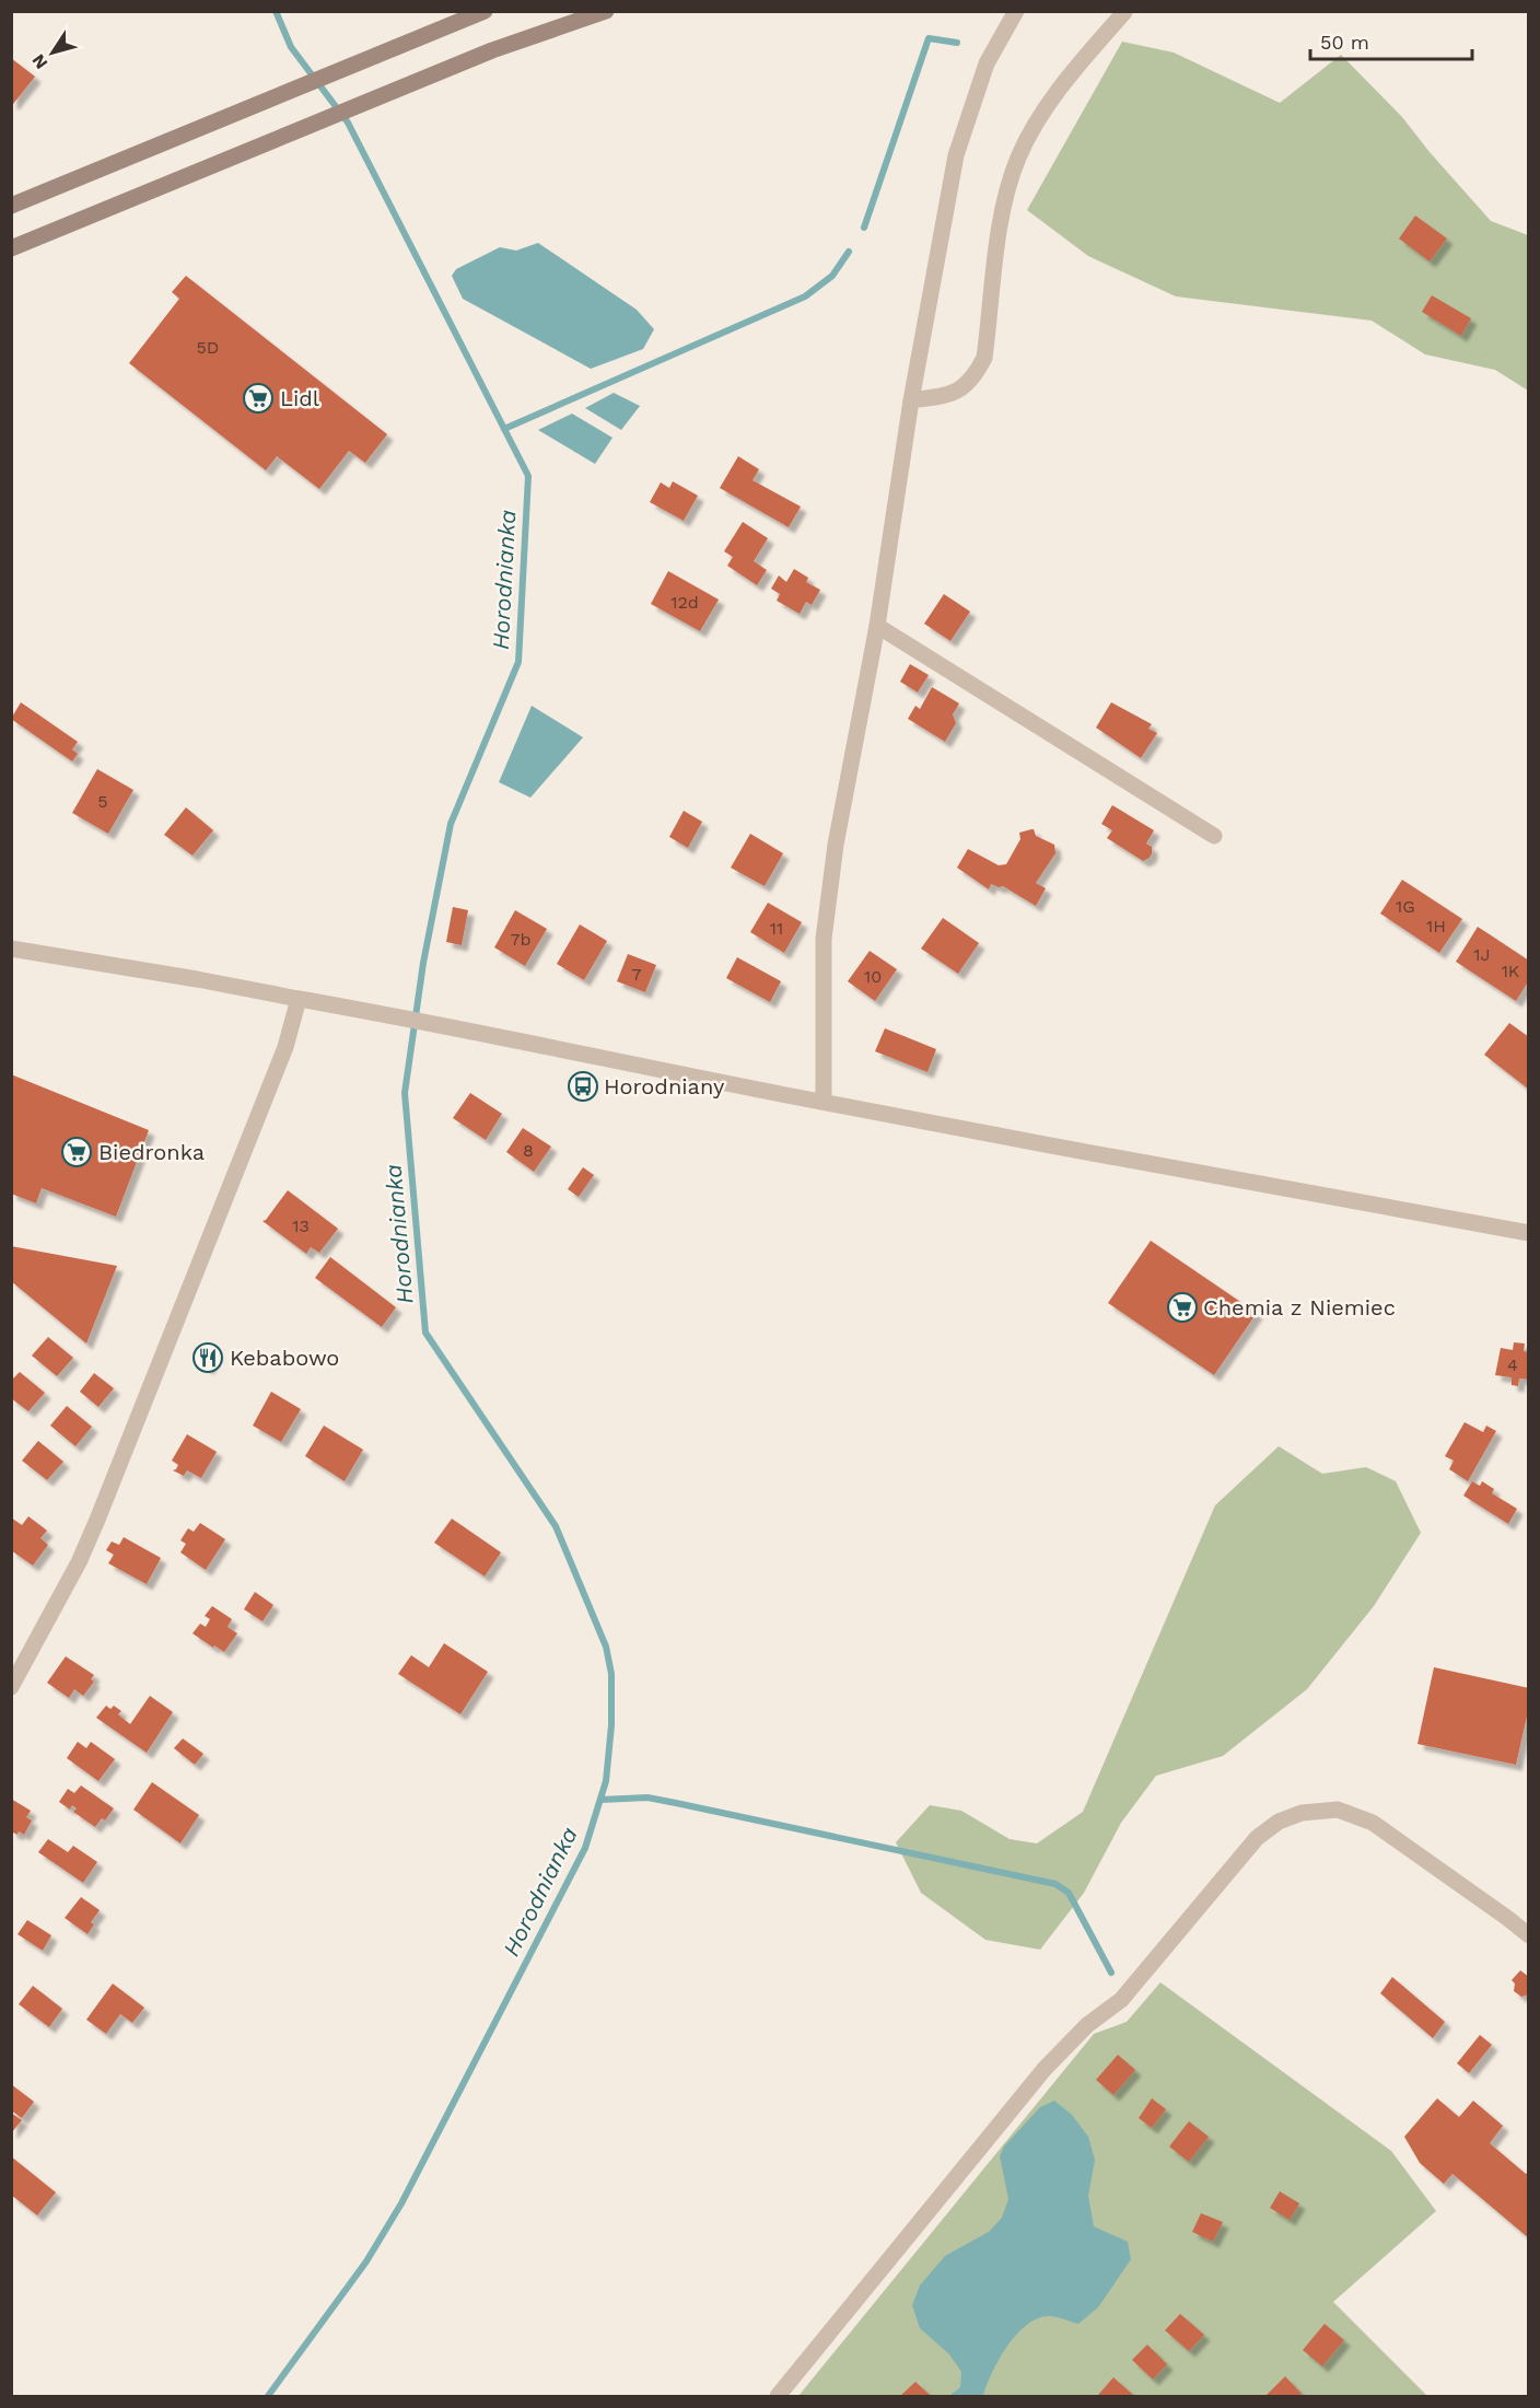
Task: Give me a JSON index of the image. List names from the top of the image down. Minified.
{"water":["Horodnianka"],"places":{"supermarket":["Lidl","Biedronka","Chemia z Niemiec"],"bus stop":["Horodniany"],"restaurant":["Kebabowo"]},"house_numbers":["5D","12d","5","1G","1H","11","7b","1J","1K","7","10","8","13","4"],"scale_bar":"50 m","north":"bottom left"}
